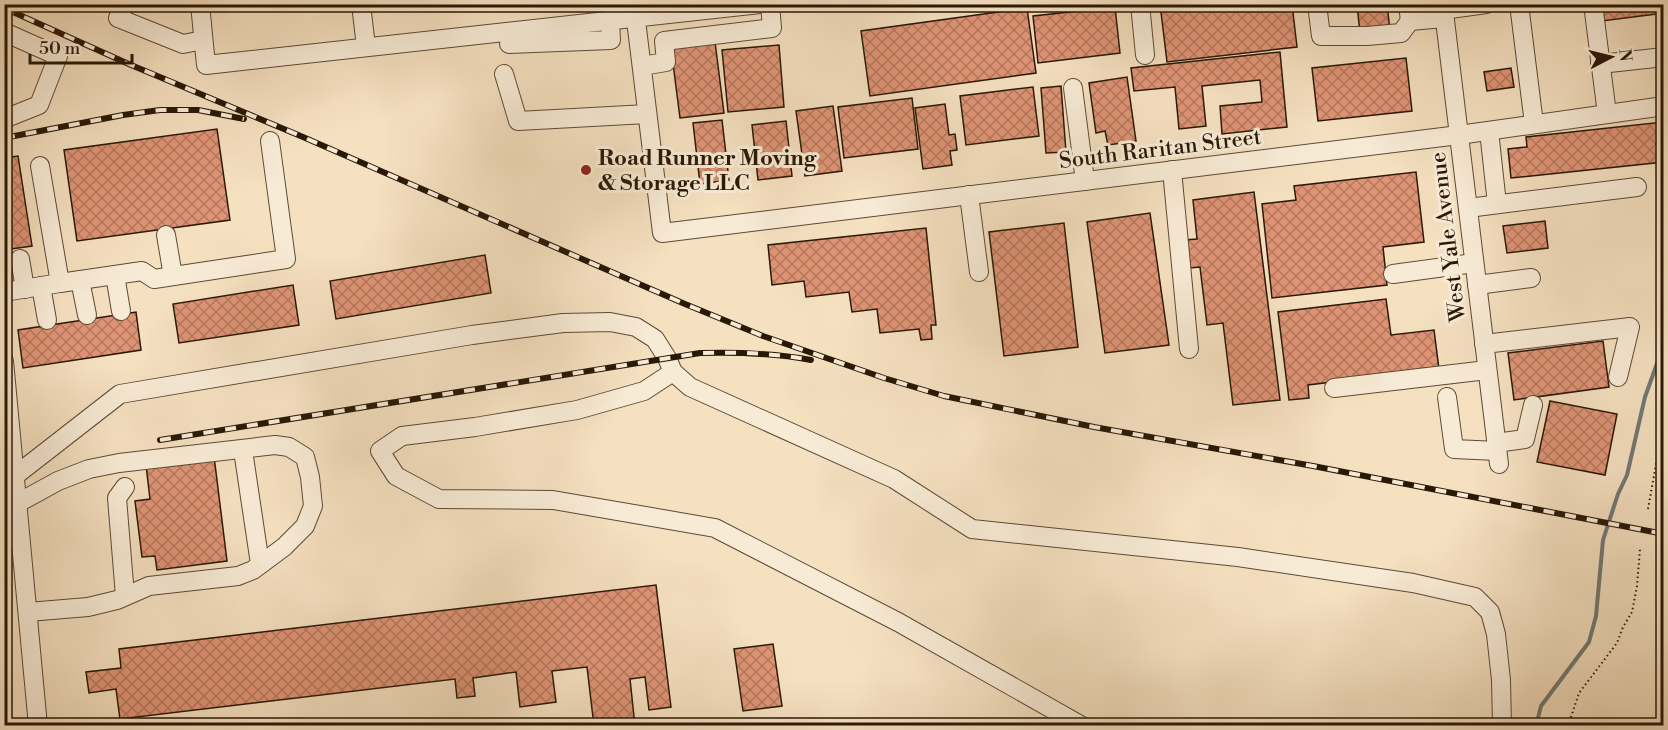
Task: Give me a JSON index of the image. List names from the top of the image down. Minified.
{"streets":{"street":["South Raritan Street","West Yale Avenue"]},"crossings":[["South Raritan Street","West Yale Avenue"]],"places":["Road Runner Moving & Storage LLC"],"scale_bar":"50 m","north":"right"}
